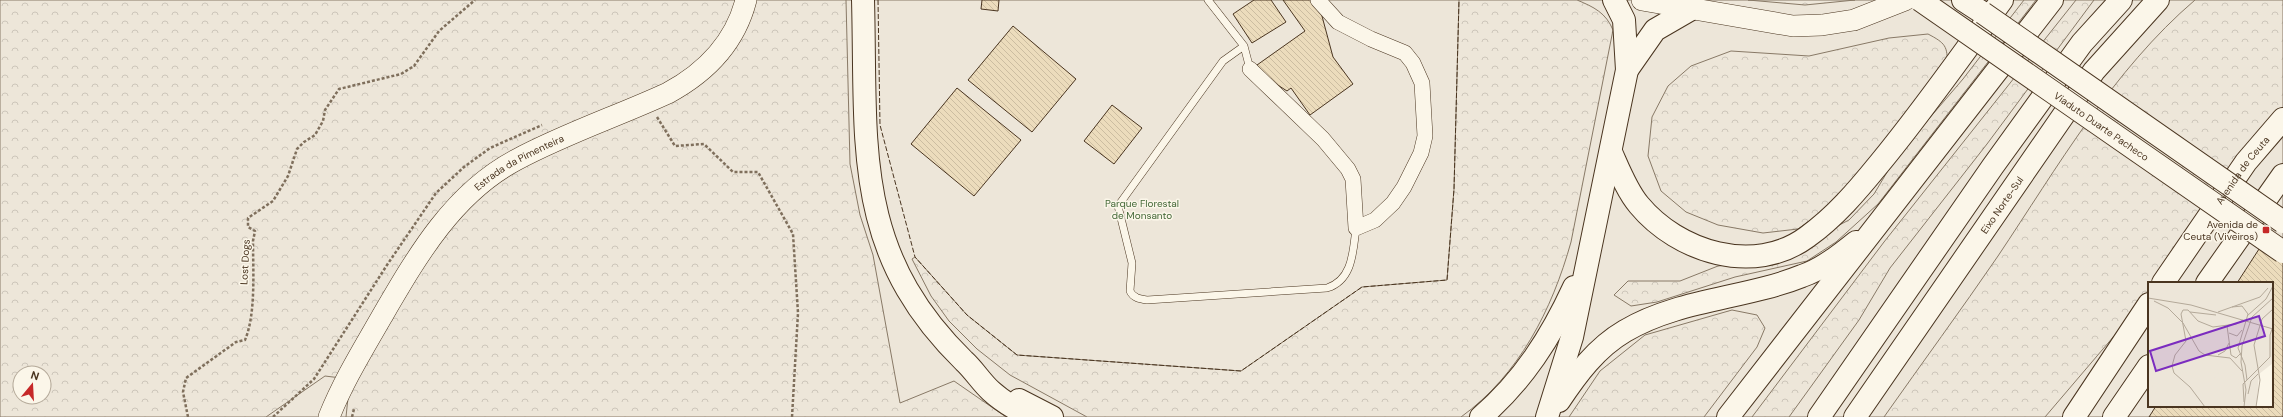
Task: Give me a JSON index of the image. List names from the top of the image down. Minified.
{"streets":{"highway":["Viaduto Duarte Pacheco","Avenida de Ceuta","Eixo Norte-Sul"],"main road":["Estrada da Pimenteira"],"path":["Lost Dogs"]},"parks":["Parque Florestal de Monsanto"],"places":{"transit":["Avenida de Ceuta (Viveiros)"]},"north":"top"}
